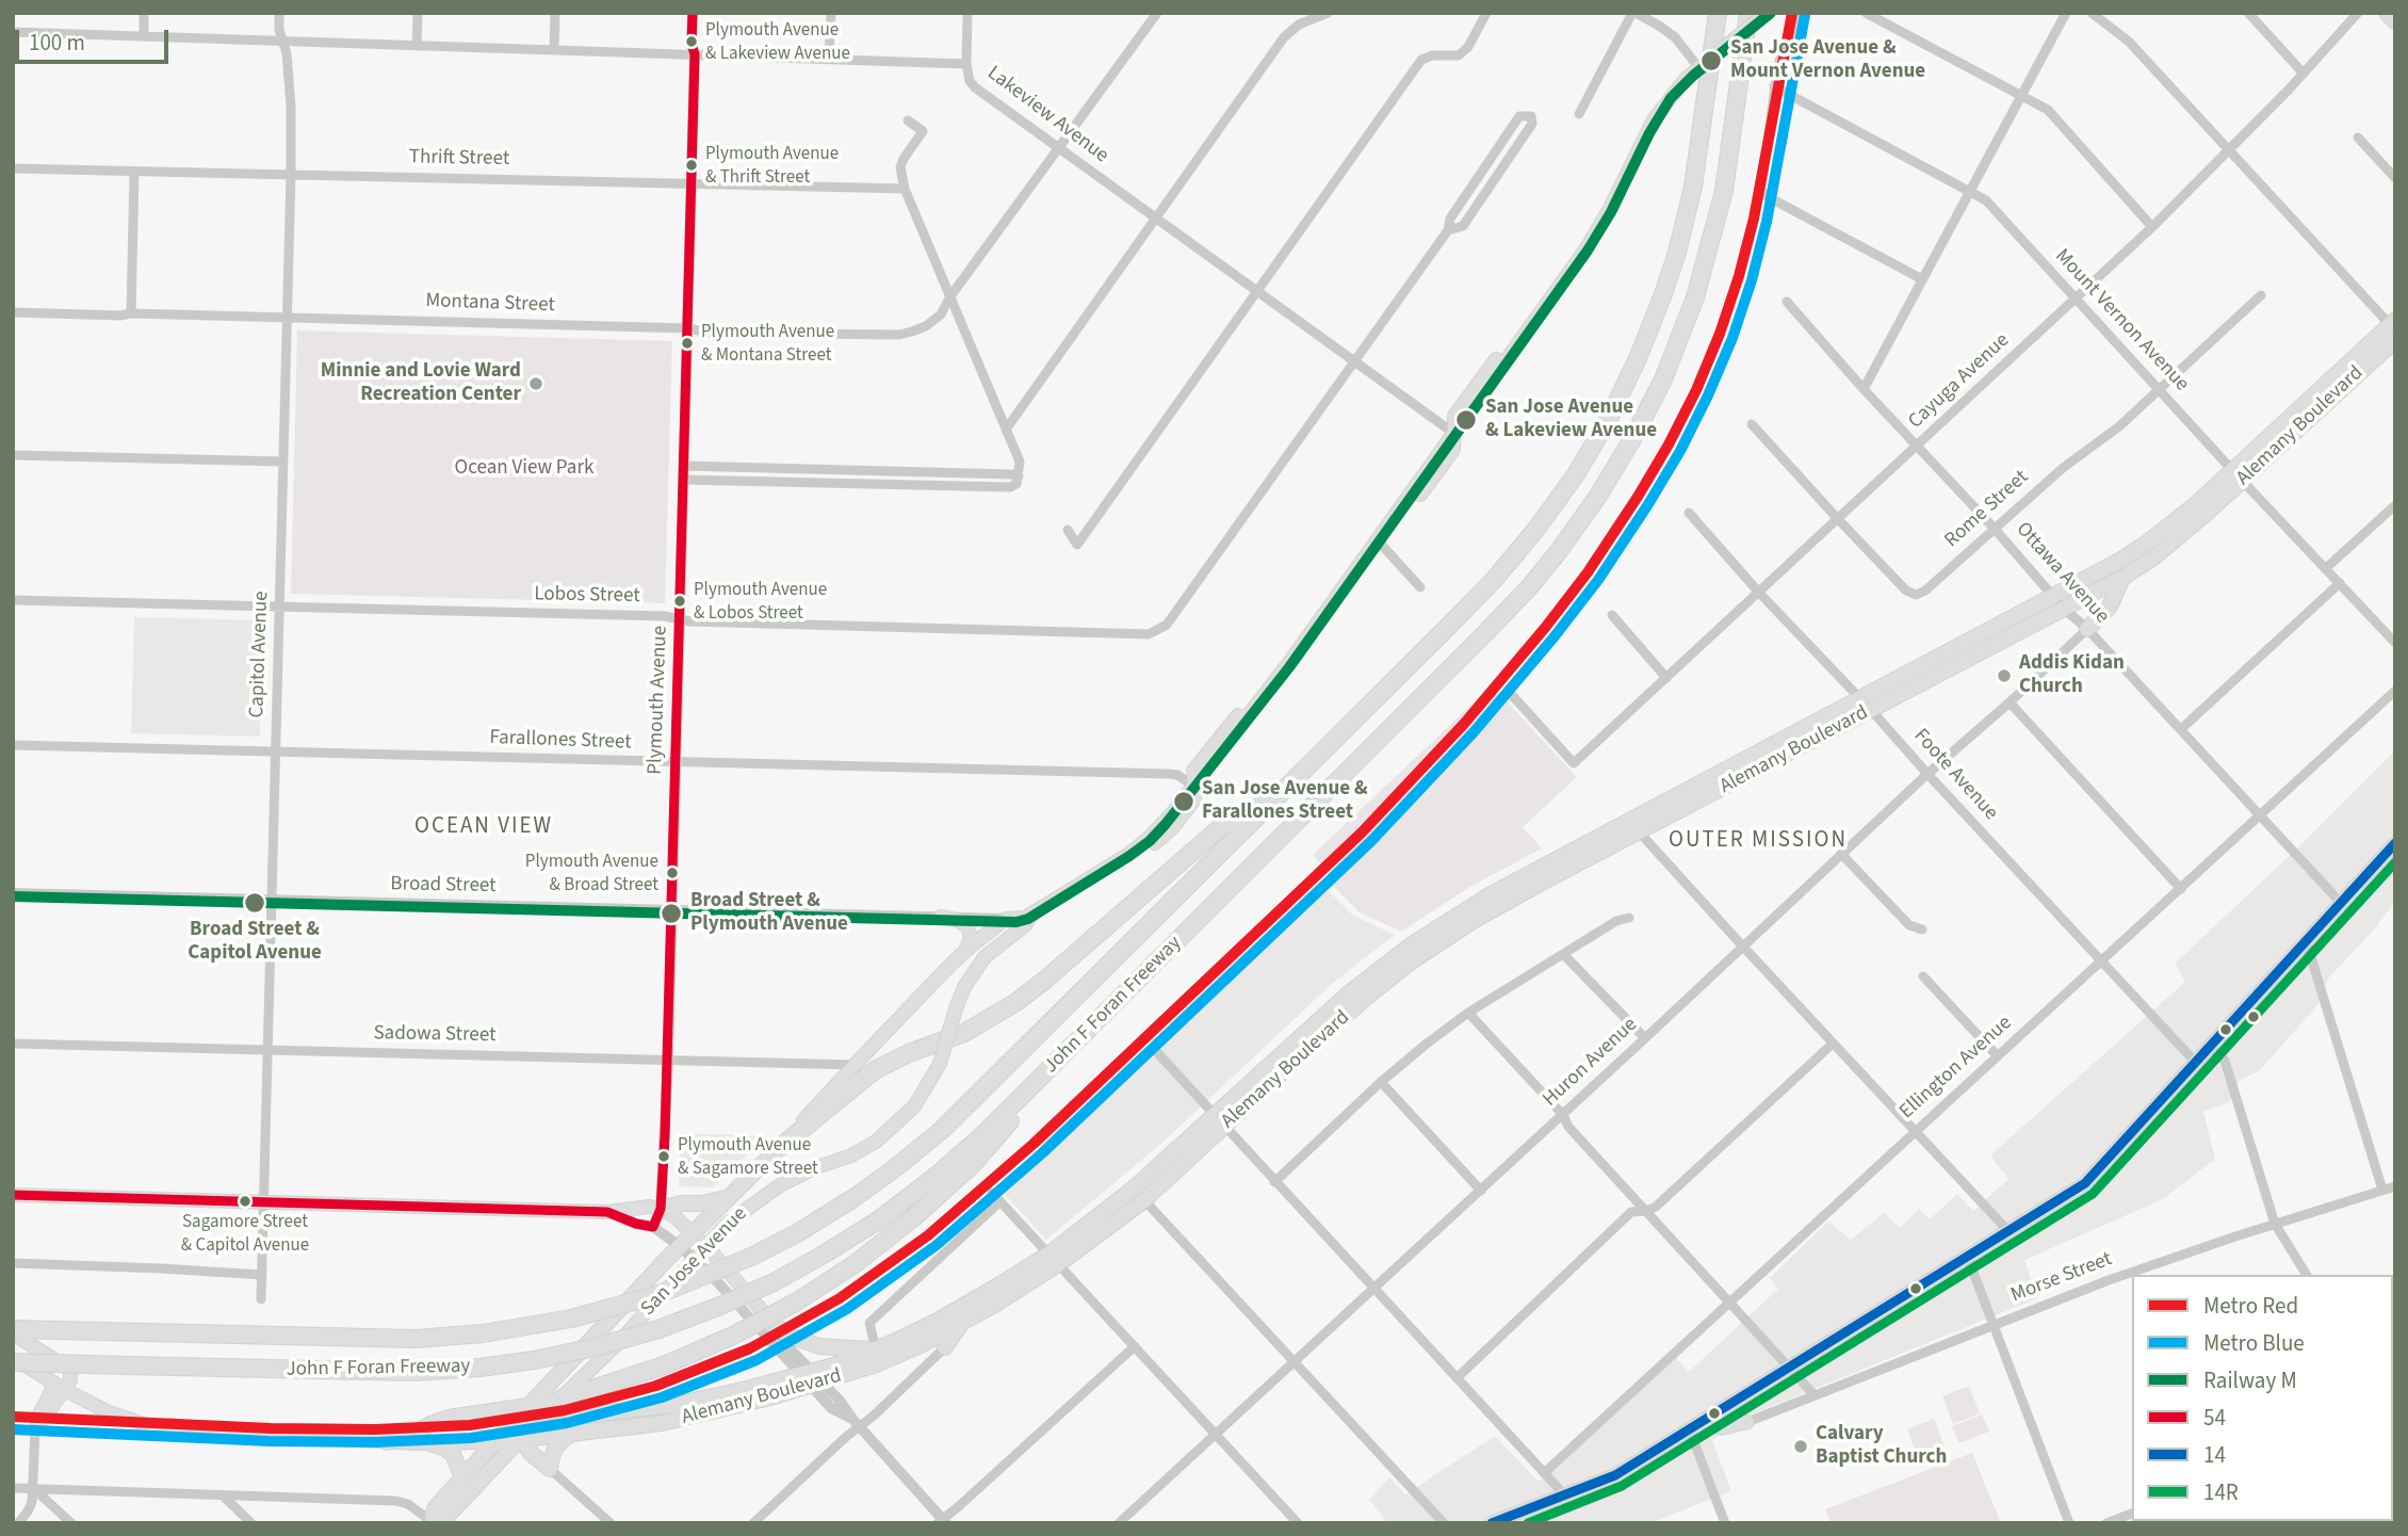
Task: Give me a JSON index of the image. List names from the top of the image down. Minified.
{"streets":{"highway":["John F Foran Freeway"],"main road":["Alemany Boulevard","San Jose Avenue"],"street":["Lakeview Avenue","Thrift Street","Montana Street","Mount Vernon Avenue","Cayuga Avenue","Rome Street","Ottawa Avenue","Lobos Street","Capitol Avenue","Plymouth Avenue","Farallones Street","Foote Avenue","Broad Street","Sadowa Street","Huron Avenue","Ellington Avenue","Morse Street"]},"crossings":[["Lakeview Avenue","Montana Street"],["Lakeview Avenue","Lobos Street"],["Lakeview Avenue","Capitol Avenue"],["Lakeview Avenue","Plymouth Avenue"],["Lakeview Avenue","San Jose Avenue"],["Thrift Street","Capitol Avenue"],["Thrift Street","Plymouth Avenue"],["Montana Street","Capitol Avenue"],["Montana Street","Plymouth Avenue"],["Mount Vernon Avenue","Cayuga Avenue"],["Mount Vernon Avenue","Alemany Boulevard"],["Mount Vernon Avenue","Rome Street"],["Cayuga Avenue","Rome Street"],["Cayuga Avenue","Ottawa Avenue"],["Cayuga Avenue","Foote Avenue"],["Alemany Boulevard","Ottawa Avenue"],["Alemany Boulevard","Foote Avenue"],["Alemany Boulevard","John F Foran Freeway"],["Alemany Boulevard","San Jose Avenue"],["Rome Street","Ottawa Avenue"],["Ottawa Avenue","Huron Avenue"],["Ottawa Avenue","Ellington Avenue"],["Lobos Street","Capitol Avenue"],["Lobos Street","Plymouth Avenue"],["Capitol Avenue","Farallones Street"],["Capitol Avenue","Broad Street"],["Capitol Avenue","Sadowa Street"],["Plymouth Avenue","Farallones Street"],["Plymouth Avenue","Broad Street"],["Plymouth Avenue","Sadowa Street"],["Farallones Street","San Jose Avenue"],["Foote Avenue","Huron Avenue"],["Foote Avenue","Ellington Avenue"],["Broad Street","San Jose Avenue"],["John F Foran Freeway","San Jose Avenue"],["Sadowa Street","San Jose Avenue"]],"districts":["OCEAN VIEW","OUTER MISSION"],"parks":["Ocean View Park"],"places":["Plymouth Avenue & Lakeview Avenue","San Jose Avenue & Mount Vernon Avenue","Plymouth Avenue & Thrift Street","Plymouth Avenue & Montana Street","Minnie and Lovie Ward Recreation Center","San Jose Avenue & Lakeview Avenue","Plymouth Avenue & Lobos Street","Addis Kidan Church","San Jose Avenue & Farallones Street","Plymouth Avenue & Broad Street","Broad Street & Capitol Avenue","Broad Street & Plymouth Avenue","Plymouth Avenue & Sagamore Street","Sagamore Street & Capitol Avenue","Calvary Baptist Church"],"lines":["metro line Red","rail line M","transit line 54","metro line Blue","transit line 14","transit line 14R"],"legend":["Metro Red","Metro Blue","Railway M","54","14","14R"],"scale_bar":"100 m"}
